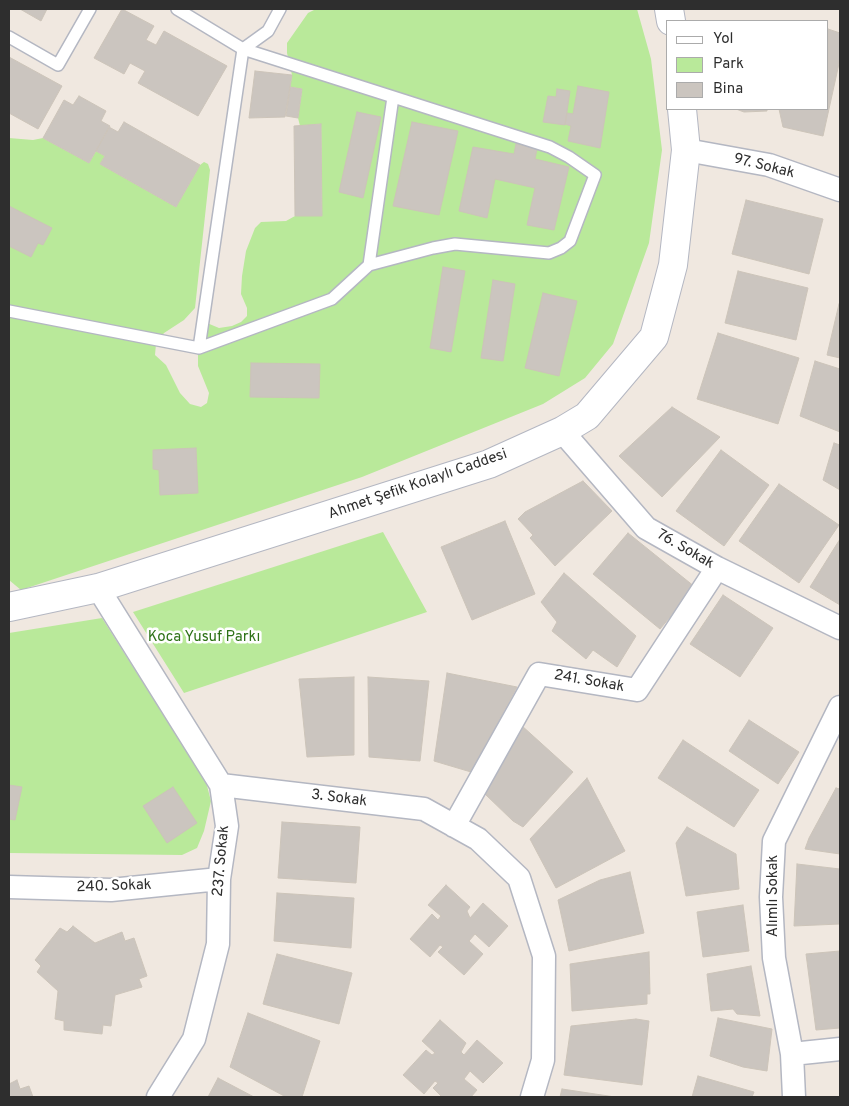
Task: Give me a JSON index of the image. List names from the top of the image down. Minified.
{"streets":{"main road":["Ahmet Şefik Kolaylı Caddesi"],"street":["97. Sokak","76. Sokak","241. Sokak","3. Sokak","237. Sokak","240. Sokak","Alımlı Sokak"]},"crossings":[["97. Sokak","Ahmet Şefik Kolaylı Caddesi"],["Ahmet Şefik Kolaylı Caddesi","76. Sokak"],["Ahmet Şefik Kolaylı Caddesi","237. Sokak"],["76. Sokak","241. Sokak"],["241. Sokak","3. Sokak"],["3. Sokak","237. Sokak"],["237. Sokak","240. Sokak"]],"parks":["Koca Yusuf Parkı"],"legend":["Yol","Park","Bina"]}
